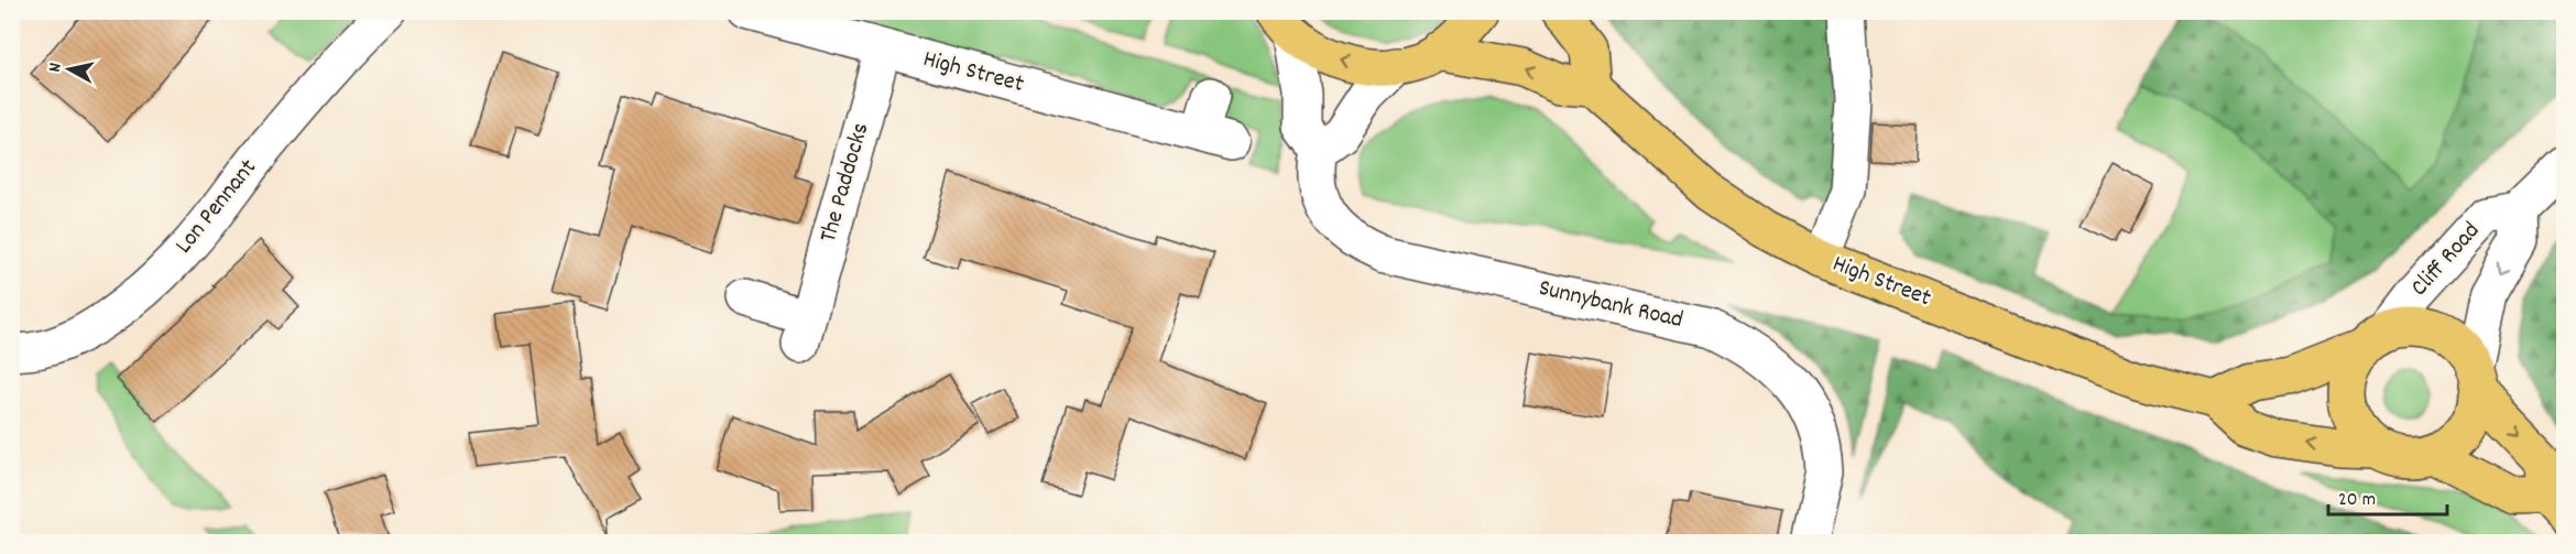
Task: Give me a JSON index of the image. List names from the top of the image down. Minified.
{"streets":{"main road":["High Street"],"street":["The Paddocks","Lon Pennant","Cliff Road","Sunnybank Road"]},"crossings":[["High Street","The Paddocks"],["High Street","Cliff Road"]],"one_way":["Cliff Road"],"scale_bar":"20 m","north":"left"}
